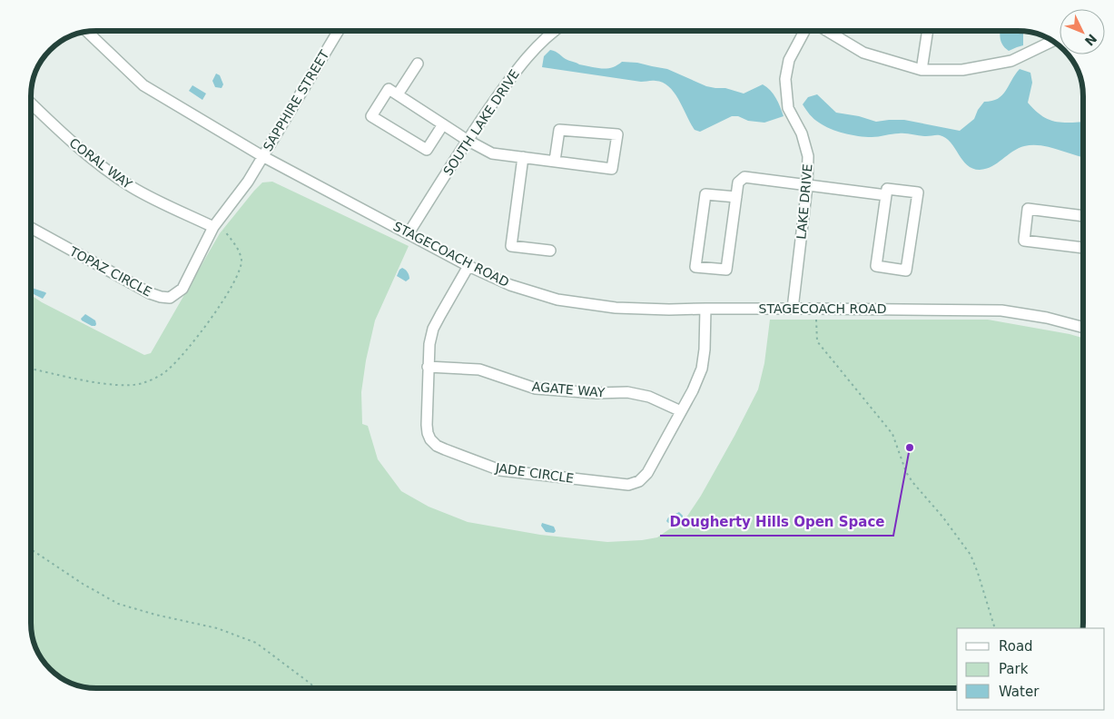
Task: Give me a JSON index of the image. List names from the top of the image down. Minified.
{"streets":{"street":["SAPPHIRE STREET","SOUTH LAKE DRIVE","CORAL WAY","LAKE DRIVE","STAGECOACH ROAD","TOPAZ CIRCLE","AGATE WAY","JADE CIRCLE"]},"crossings":[["SAPPHIRE STREET","STAGECOACH ROAD"],["SAPPHIRE STREET","TOPAZ CIRCLE"],["SOUTH LAKE DRIVE","STAGECOACH ROAD"],["CORAL WAY","TOPAZ CIRCLE"],["LAKE DRIVE","STAGECOACH ROAD"],["STAGECOACH ROAD","TOPAZ CIRCLE"],["STAGECOACH ROAD","JADE CIRCLE"],["AGATE WAY","JADE CIRCLE"]],"places":["Dougherty Hills Open Space"],"legend":["Road","Park","Water"],"north":"bottom right"}
